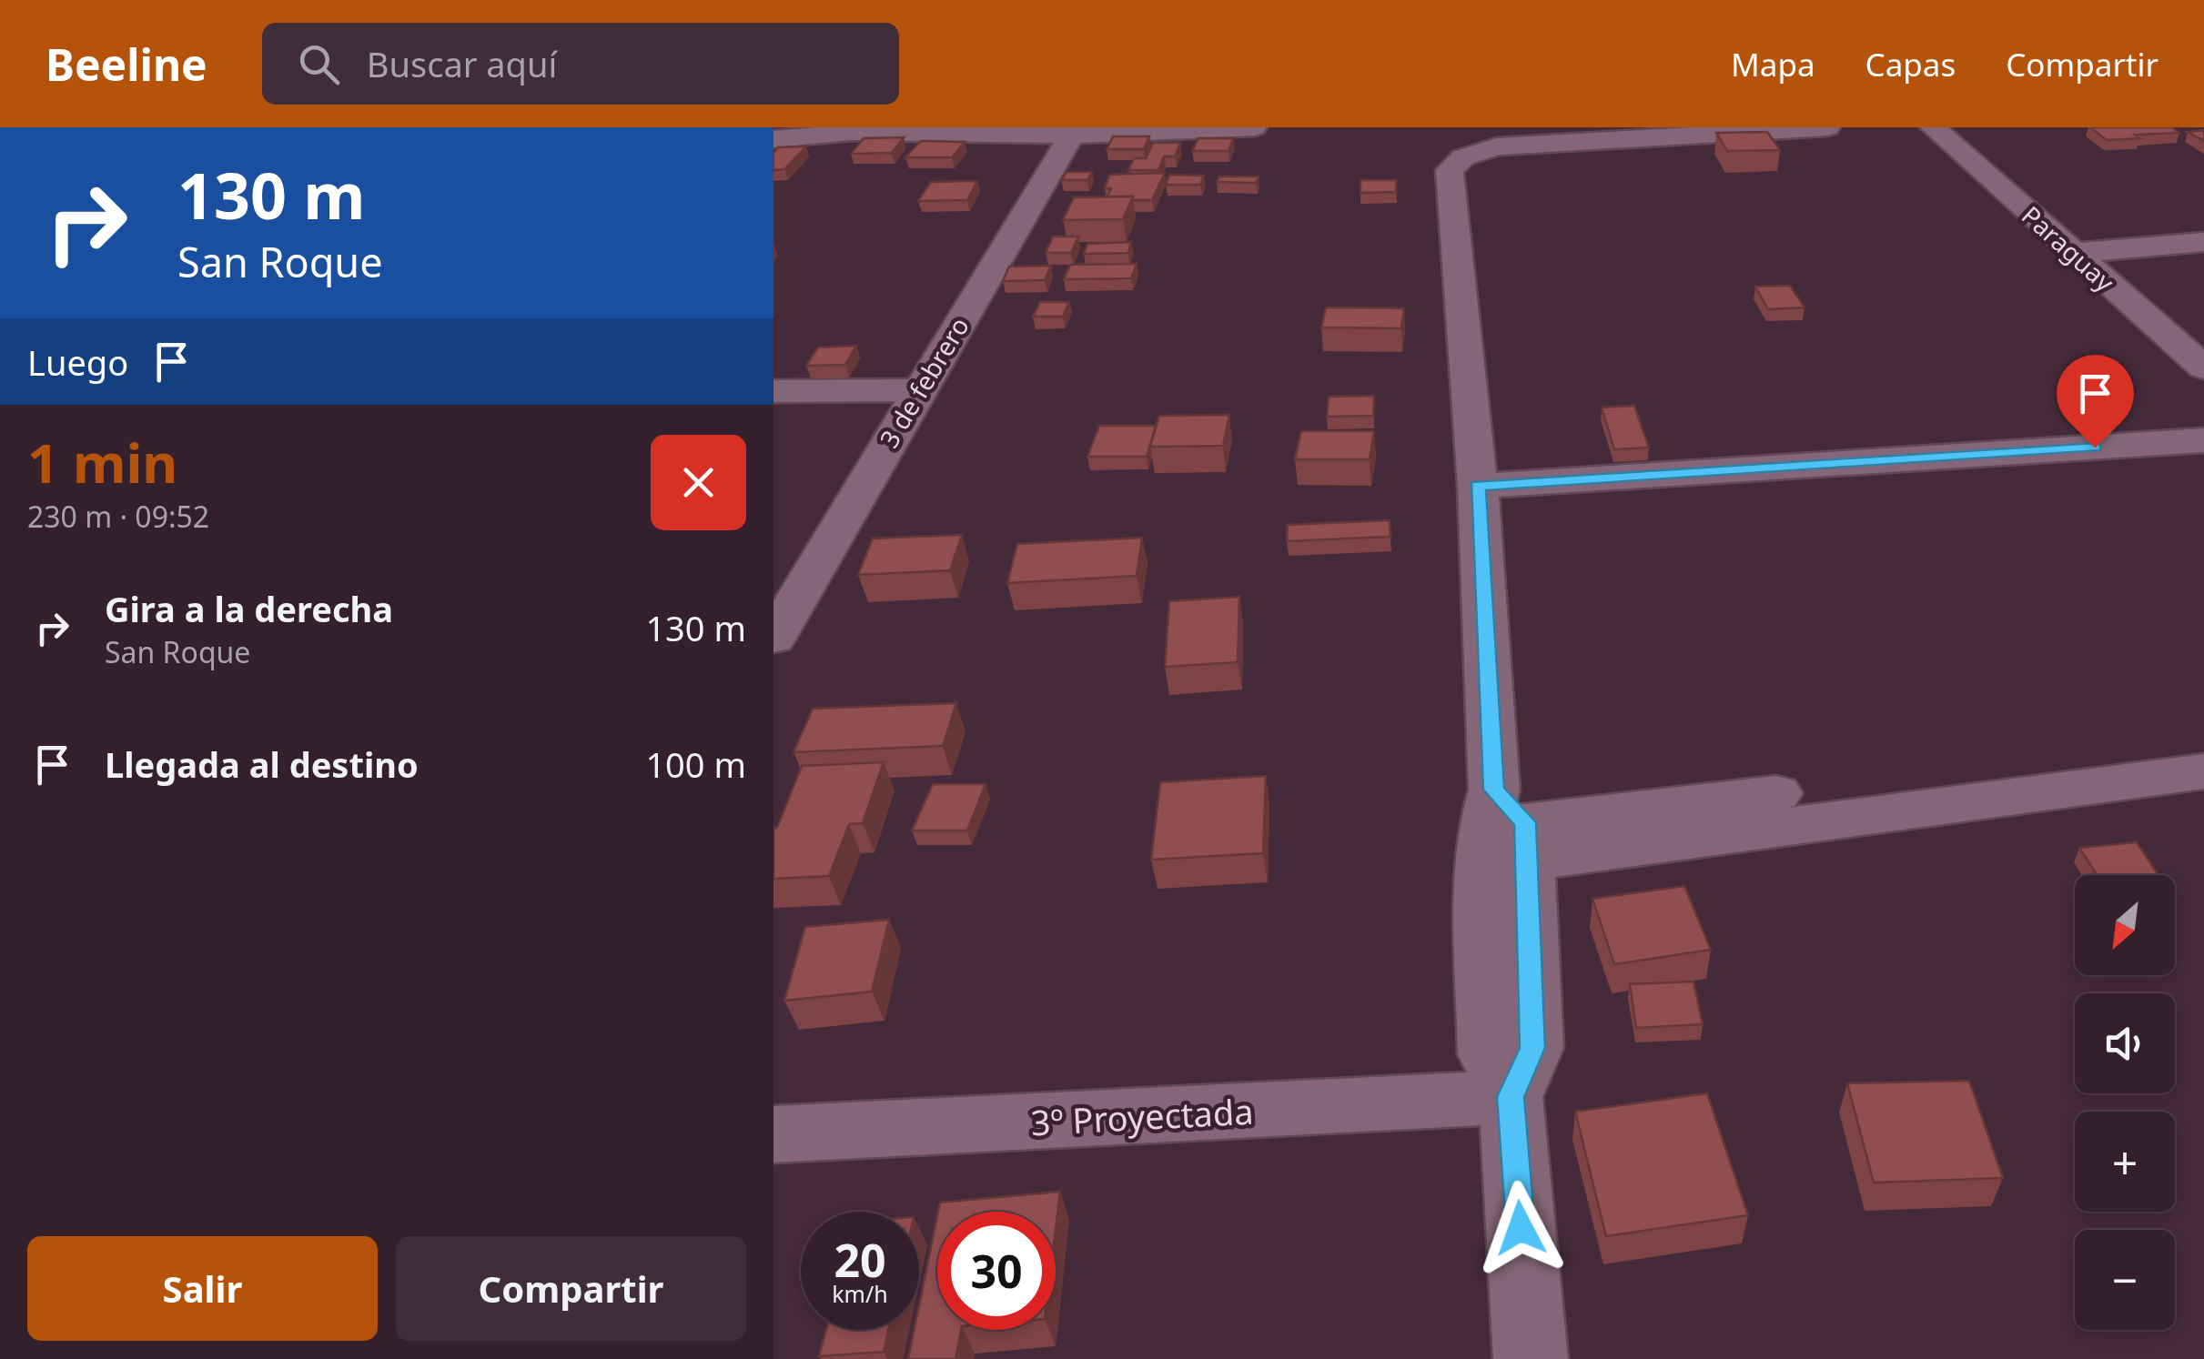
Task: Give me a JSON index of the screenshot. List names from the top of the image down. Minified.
{"streets":{"street":["Paraguay","3 de febrero","3º Proyectada"]},"north":"bottom left","page":{"header":"Beeline","search":"Buscar aquí","nav":["Mapa","Capas","Compartir"],"turn":["130 m","San Roque"],"then":"Luego","heading":["1 min","230 m · 09:52"],"list":[{"name":"Gira a la derecha","note":"San Roque","value":"130 m"},{"name":"Llegada al destino","value":"100 m"}],"map_buttons":["+","−"],"speed":"20 km/h","limit":"30","buttons":["Salir","Compartir"]}}
